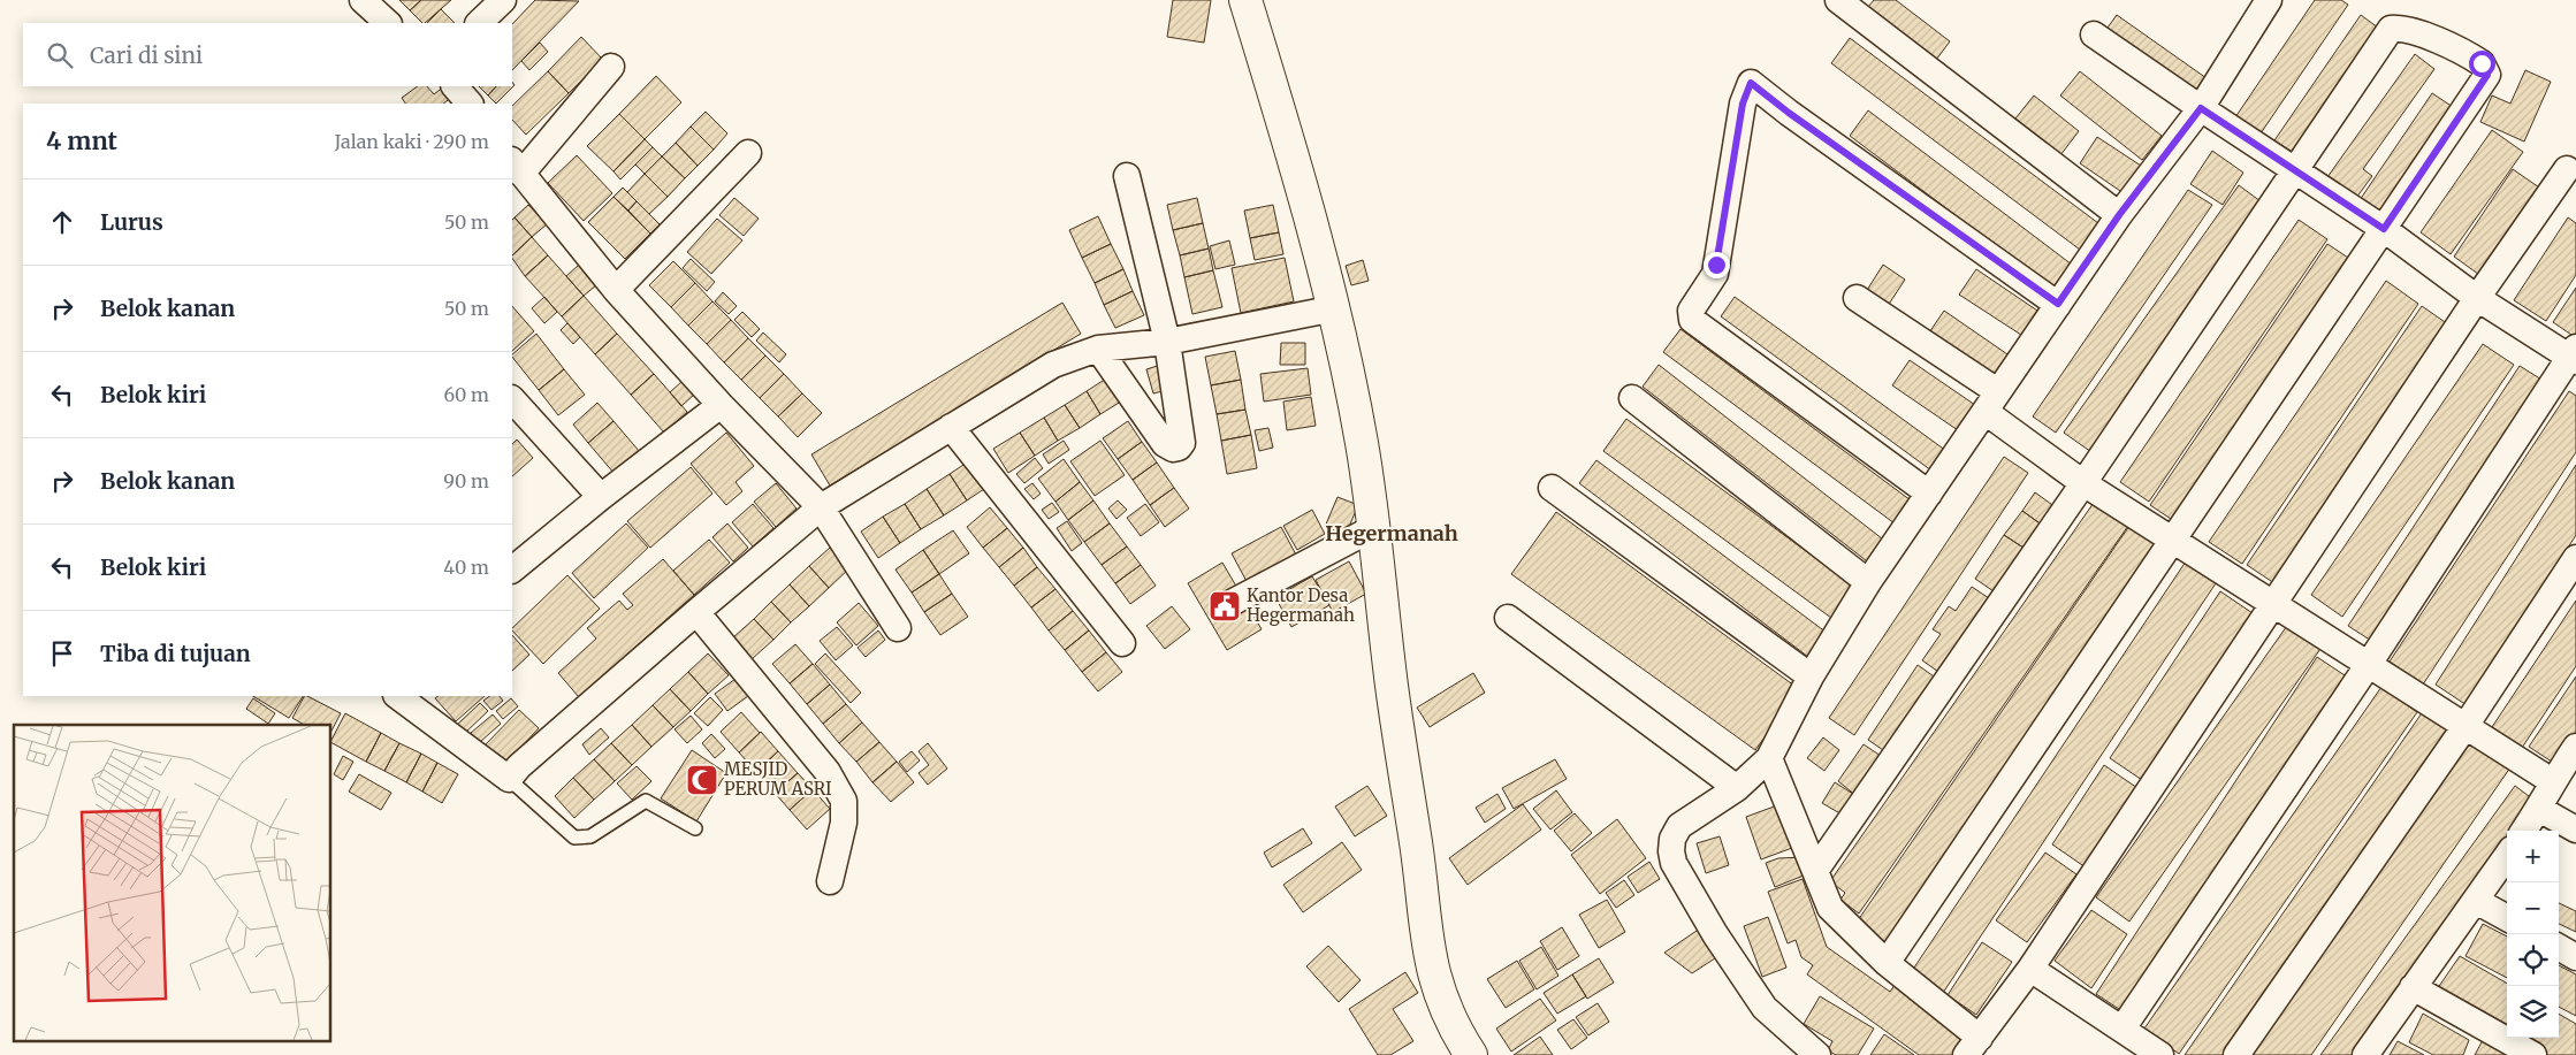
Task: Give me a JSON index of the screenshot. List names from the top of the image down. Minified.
{"districts":["Hegermanah"],"places":{"public building":["Kantor Desa Hegermanah"],"mosque":["MESJID PERUM ASRI"]},"page":{"search":"Cari di sini","heading":["4 mnt","Jalan kaki · 290 m"],"list":[["Lurus","50 m"],["Belok kanan","50 m"],["Belok kiri","60 m"],["Belok kanan","90 m"],["Belok kiri","40 m"],"Tiba di tujuan"],"map_buttons":["+","−"]}}
